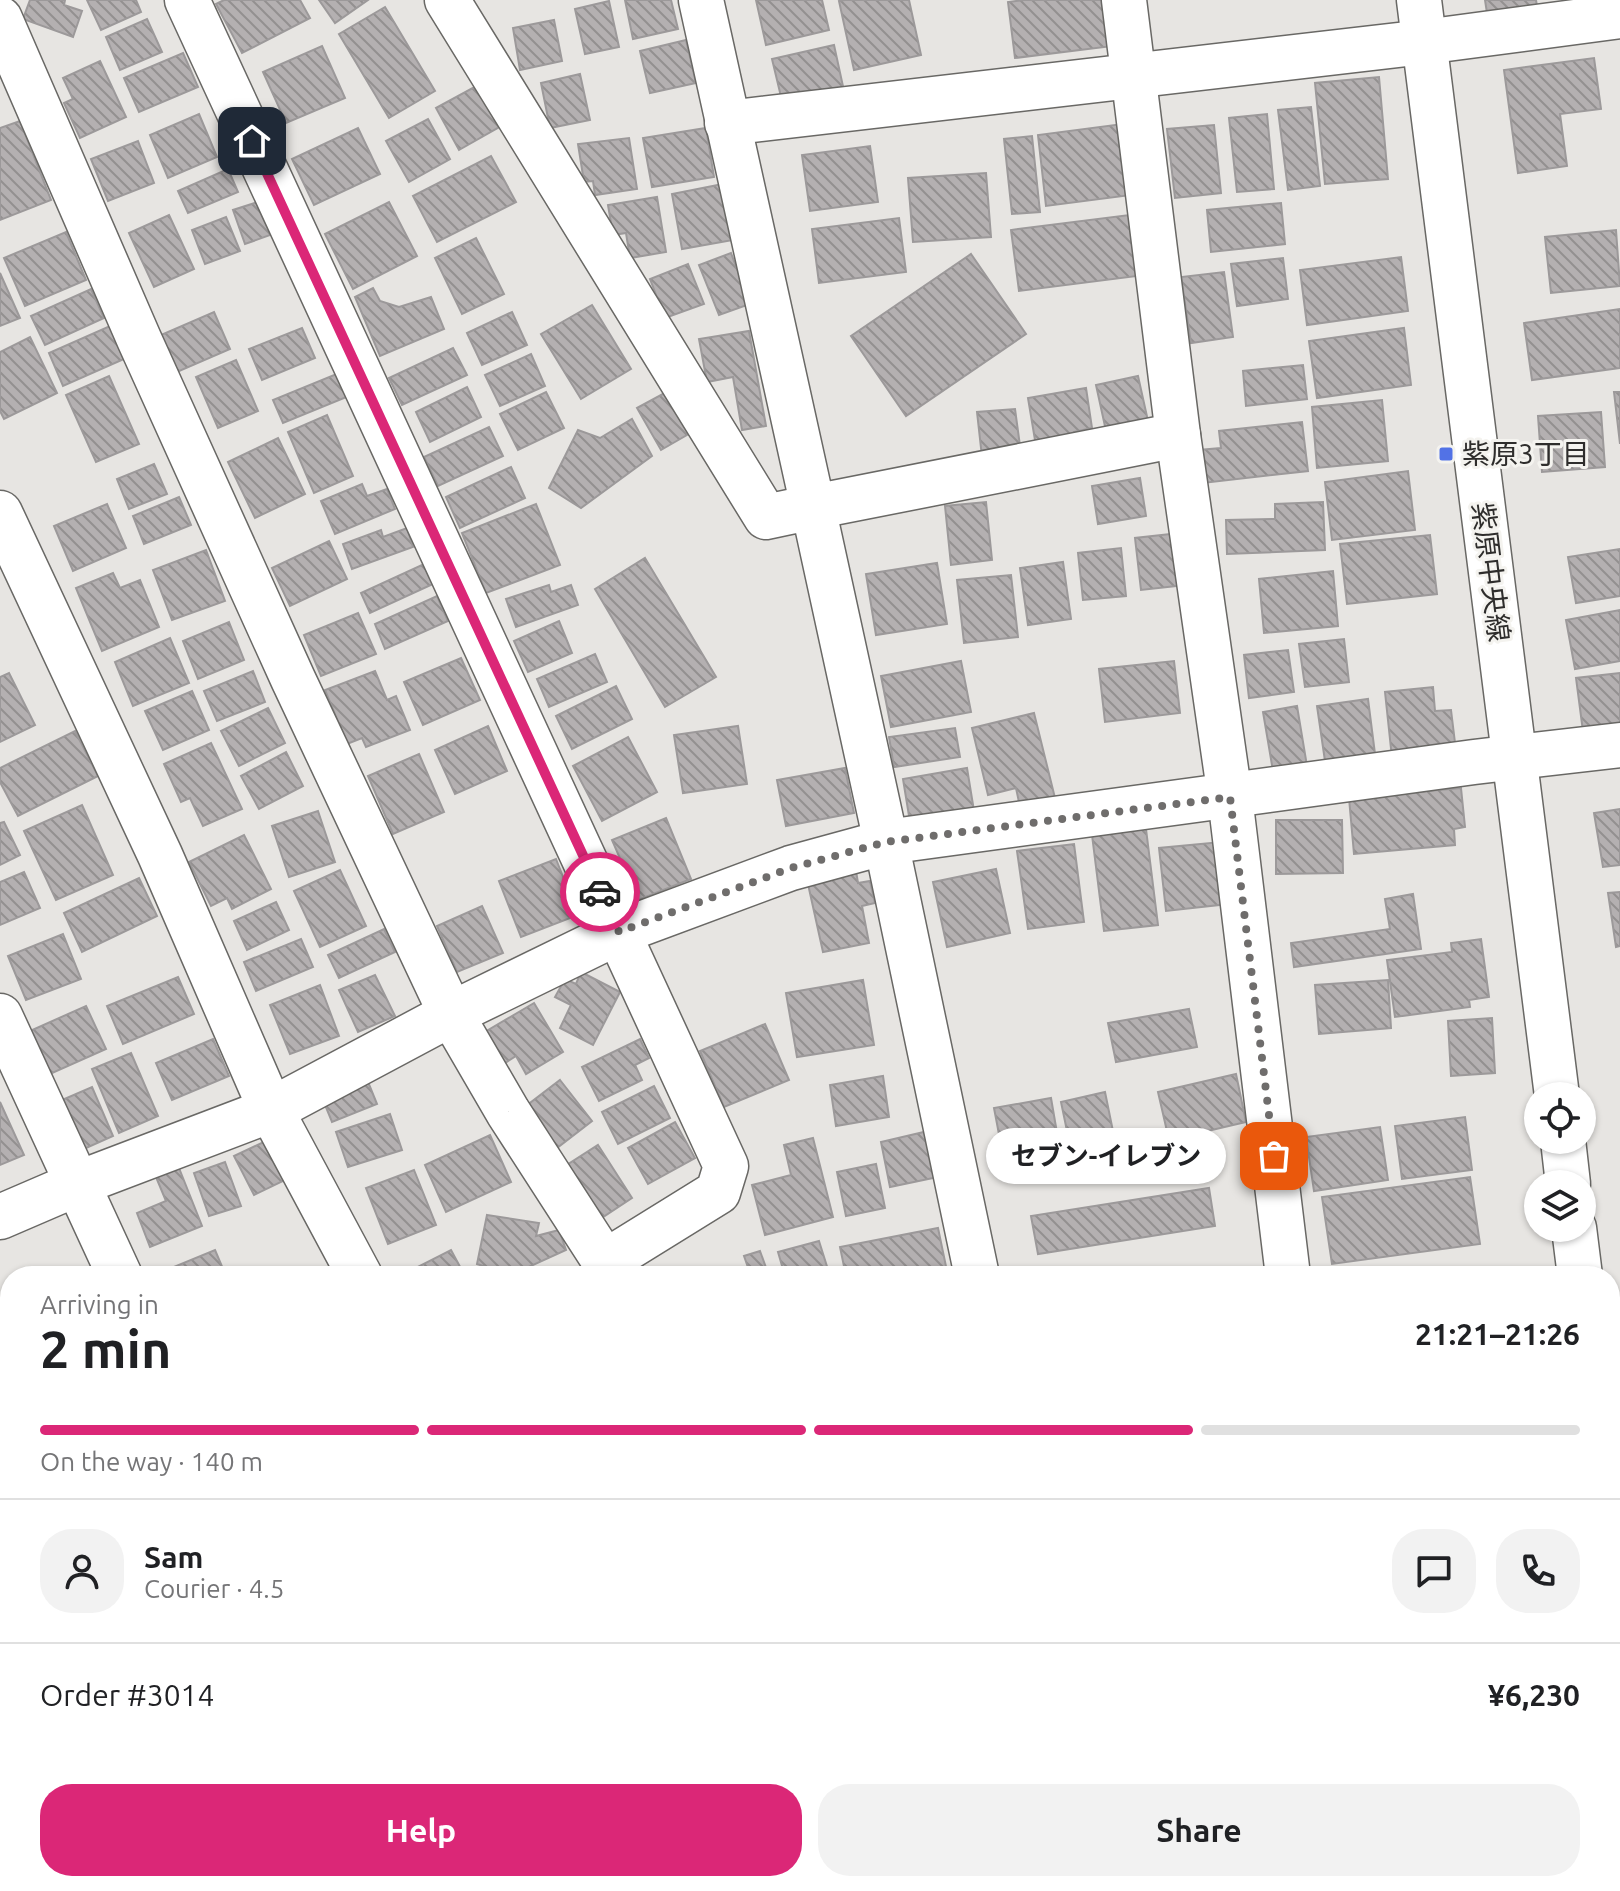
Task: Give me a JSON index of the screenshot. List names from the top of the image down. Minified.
{"streets":{"street":["紫原中央線"]},"places":{"transit":["紫原3丁目"],"other":["セブン-イレブン"]},"page":{"bubble":"セブン-イレブン","heading":["2 min","Arriving in","21:21–21:26"],"panel":["Sam","Courier · 4.5","Order #3014","¥6,230"],"bar":"On the way · 140 m","buttons":["Help","Share"]}}
